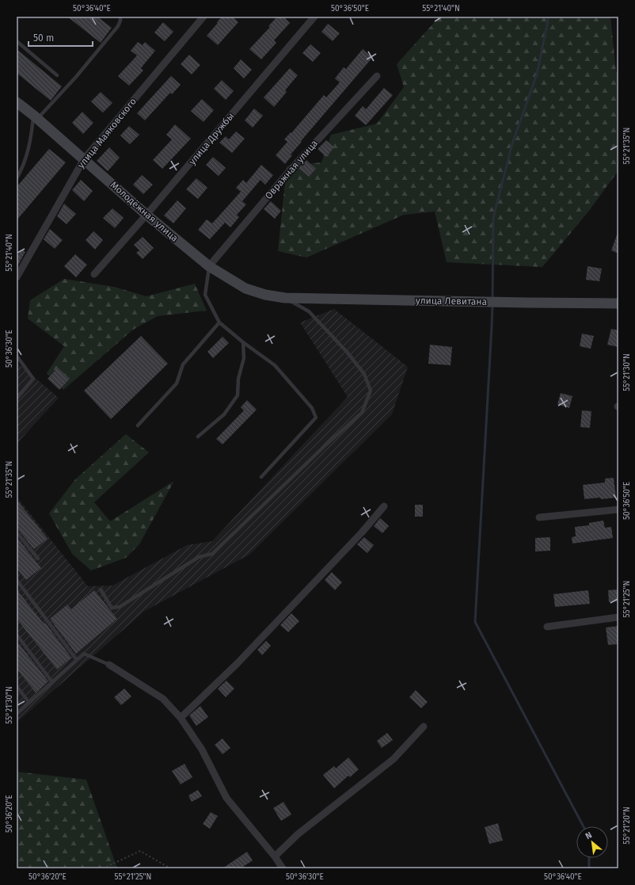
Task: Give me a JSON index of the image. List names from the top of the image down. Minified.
{"streets":{"main road":["Молодёжная улица","улица Левитана"],"street":["улица Маяковского","улица Дружбы","Овражная улица"]},"crossings":[["улица Маяковского","Молодёжная улица"],["улица Дружбы","Молодёжная улица"],["Овражная улица","Молодёжная улица"],["Молодёжная улица","улица Левитана"]],"scale_bar":"50 m","north":"top left","coordinates":["50°36'40\"E","50°36'50\"E","55°21'40\"N","55°21'35\"N","50°36'30\"E","55°21'30\"N","55°21'25\"N","50°36'20\"E","55°21'20\"N"]}
